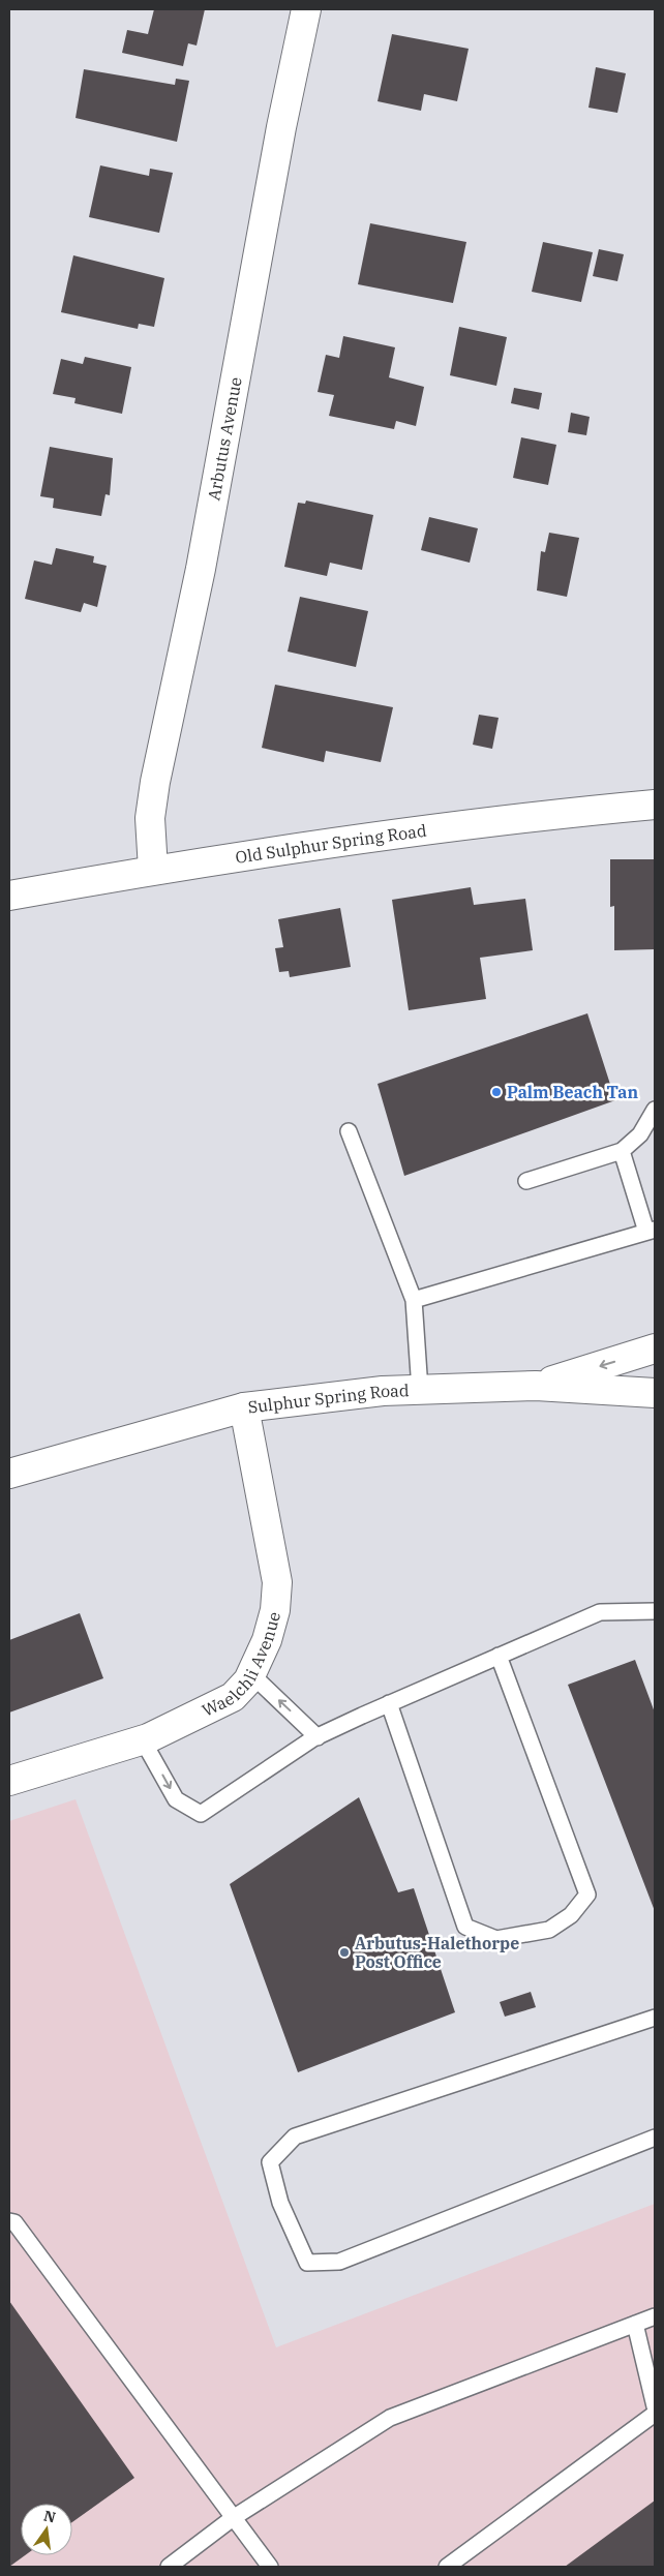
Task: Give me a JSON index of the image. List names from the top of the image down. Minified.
{"streets":{"street":["Arbutus Avenue","Old Sulphur Spring Road","Sulphur Spring Road","Waelchli Avenue"]},"crossings":[["Arbutus Avenue","Old Sulphur Spring Road"],["Sulphur Spring Road","Waelchli Avenue"]],"places":["Palm Beach Tan","Arbutus-Halethorpe Post Office"],"north":"top"}
